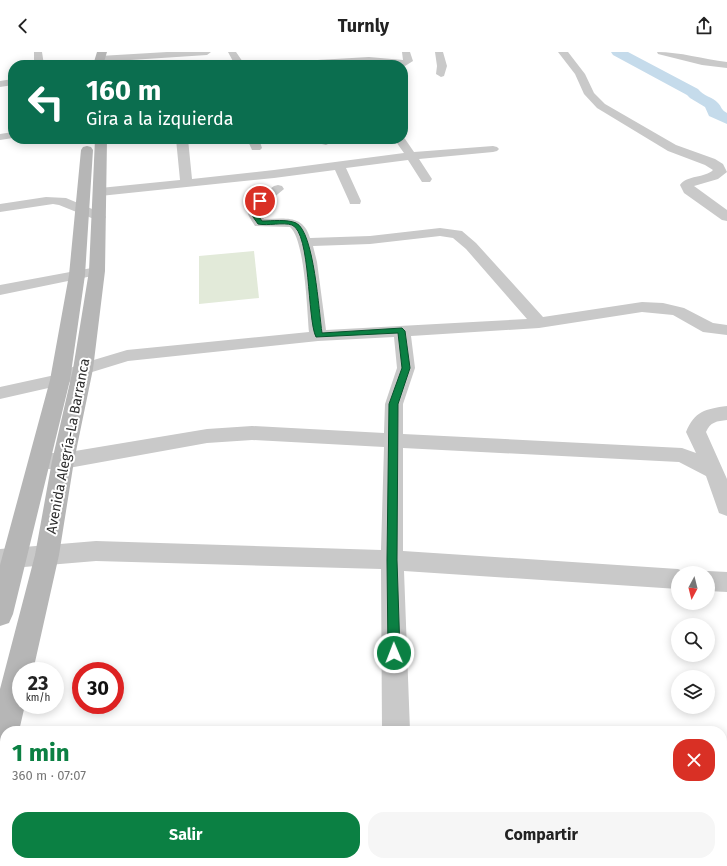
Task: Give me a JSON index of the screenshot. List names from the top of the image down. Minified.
{"streets":{"main road":["Avenida Alegría-La Barranca"]},"north":"bottom","page":{"header":"Turnly","turn":["160 m","Gira a la izquierda"],"speed":"23 km/h","limit":"30","heading":["1 min","360 m · 07:07"],"buttons":["Salir","Compartir"]}}
